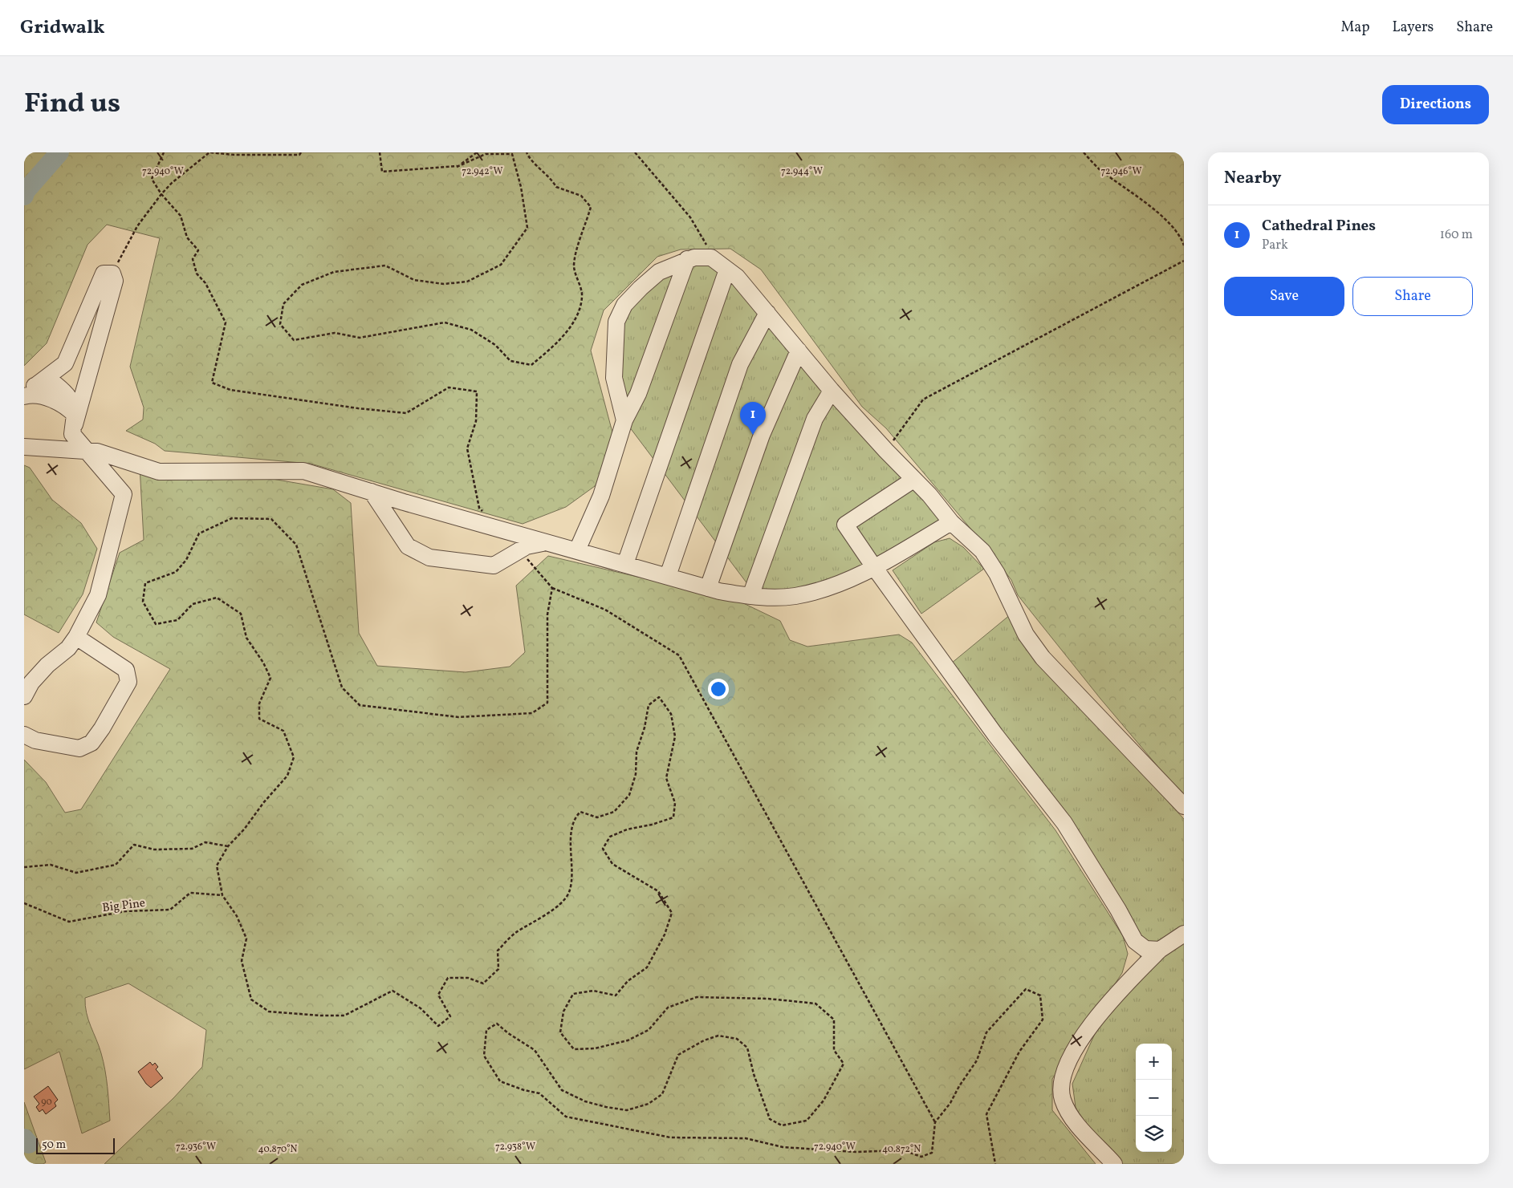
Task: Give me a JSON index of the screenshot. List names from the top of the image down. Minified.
{"streets":{"path":["Big Pine"]},"house_numbers":["90"],"scale_bar":"50 m","page":{"header":"Gridwalk","nav":["Map","Layers","Share"],"title":"Find us","buttons":["Directions",["Save","Share"]],"heading":"Nearby","list":[{"mark":"1","name":"Cathedral Pines","note":"Park","value":"160 m"}],"pins":"1","map_buttons":["+","−"],"scale":"50 m"},"coordinates":["72.940°W","72.944°W","72.942°W","72.946°W","72.936°W","72.938°W","40.870°N","40.872°N"]}
